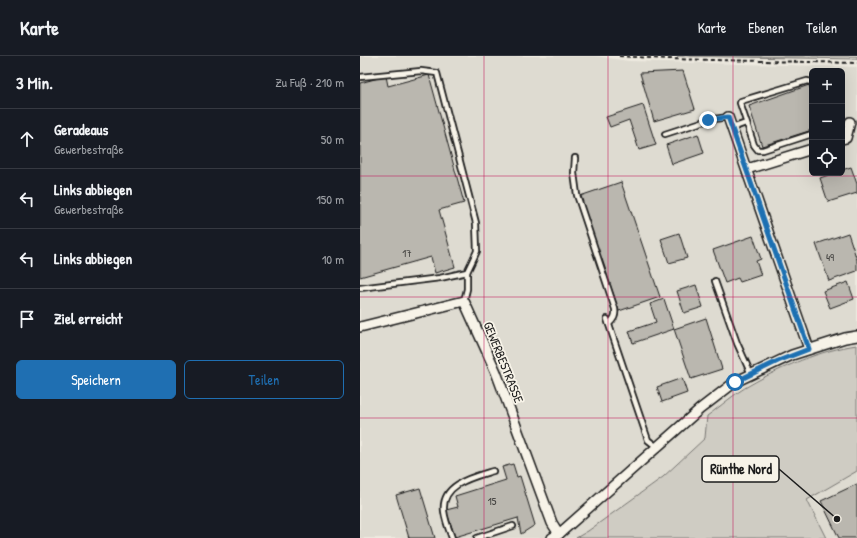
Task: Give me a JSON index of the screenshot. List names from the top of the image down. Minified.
{"streets":{"street":["GEWERBESTRASSE"]},"places":["Rünthe Nord"],"house_numbers":["17","49","15"],"page":{"header":"Karte","nav":["Karte","Ebenen","Teilen"],"heading":["3 Min.","Zu Fuß · 210 m"],"map_buttons":["+","−"],"list":[["Geradeaus","Gewerbestraße","50 m"],["Links abbiegen","Gewerbestraße","150 m"],["Links abbiegen","10 m"],"Ziel erreicht"],"buttons":["Speichern","Teilen"]}}
